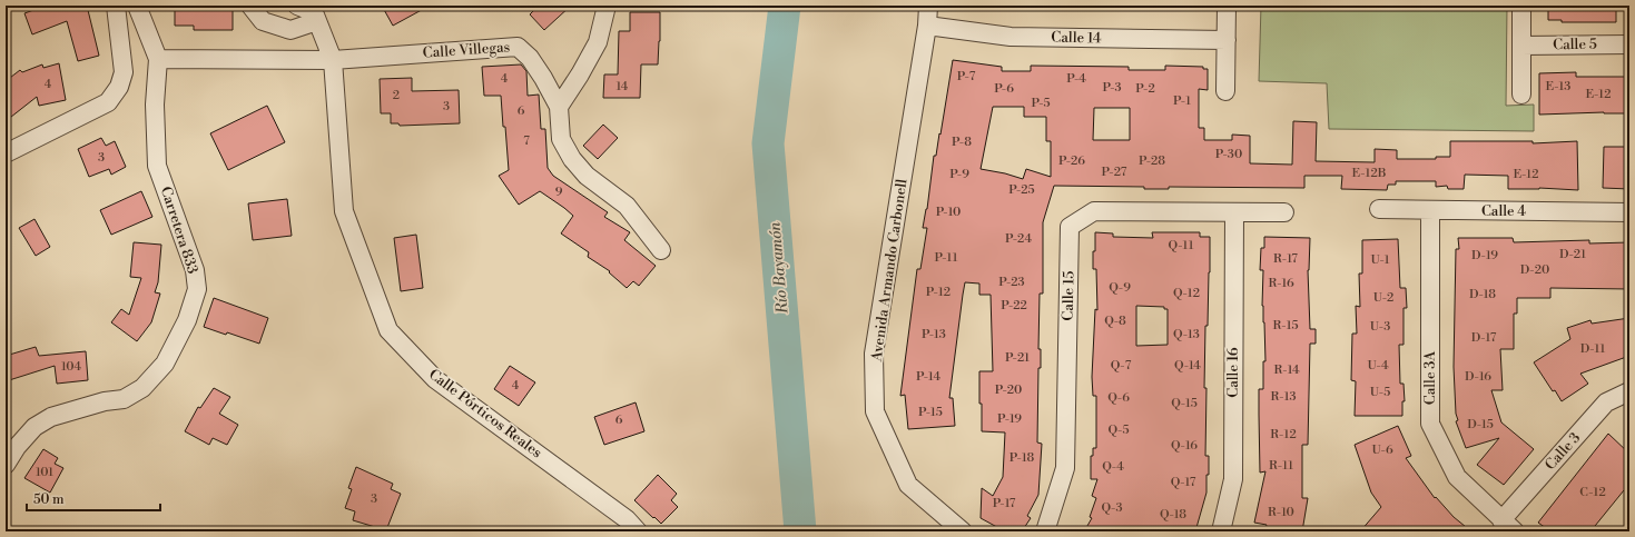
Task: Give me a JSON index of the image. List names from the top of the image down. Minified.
{"streets":{"street":["Calle 14","Calle 5","Calle Villegas","Calle 4","Carretera 833","Avenida Armando Carbonell","Calle 15","Calle 16","Calle 3A","Calle Pórticos Reales","Calle 3"]},"crossings":[["Calle 14","Avenida Armando Carbonell"],["Calle Villegas","Carretera 833"],["Calle Villegas","Calle Pórticos Reales"],["Calle 4","Calle 3A"],["Calle 15","Calle 16"],["Calle 3A","Calle 3"]],"water":["Río Bayamón"],"house_numbers":["P-7","4","P-4","4","14","E-13","P-3","P-6","P-2","E-12","2","P-1","P-5","3","6","7","P-8","P-30","3","P-26","P-28","P-27","E-12B","P-9","E-12","P-25","9","P-10","P-24","Q-11","D-21","D-19","P-11","R-17","U-1","D-20","P-23","R-16","Q-9","P-12","Q-12","D-18","U-2","P-22","Q-8","R-15","U-3","P-13","Q-13","D-17","D-11","P-21","Q-7","Q-14","U-4","104","R-14","P-14","D-16","4","P-20","U-5","R-13","Q-6","Q-15","P-15","P-19","6","D-15","Q-5","R-12","Q-16","U-6","P-18","R-11","Q-4","101","Q-17","C-12","3","P-17","Q-3","R-10","Q-18"],"scale_bar":"50 m"}
